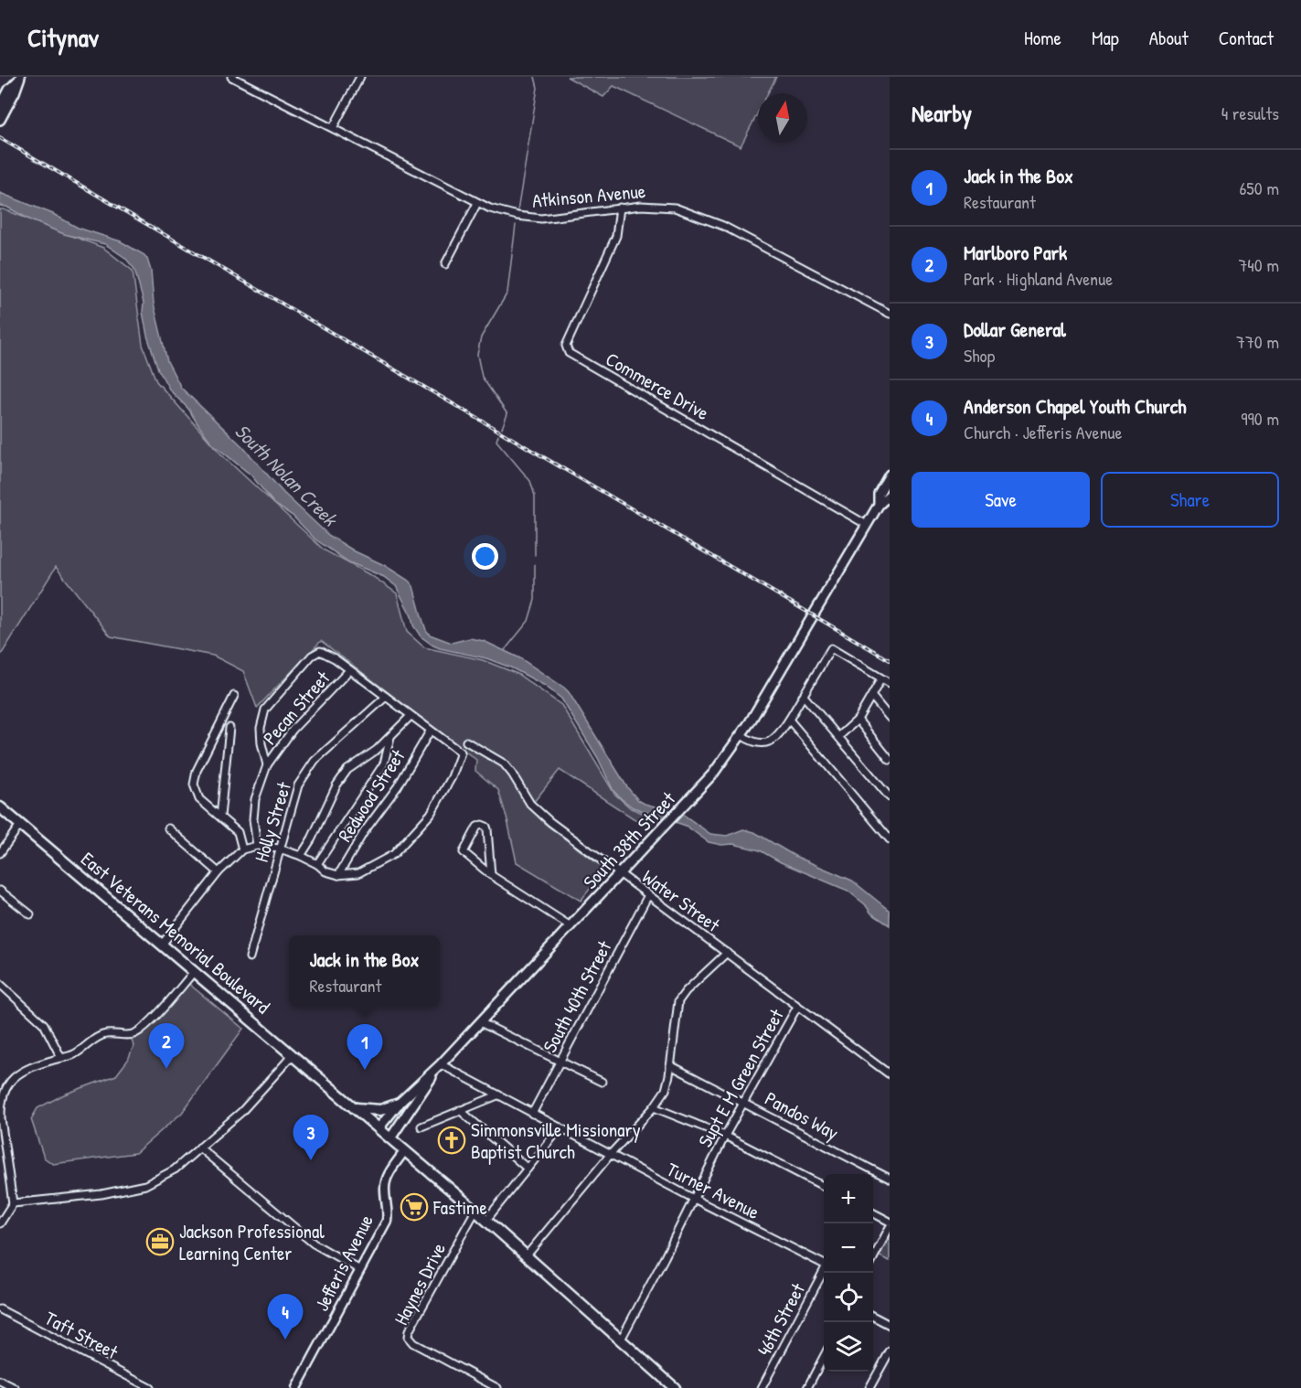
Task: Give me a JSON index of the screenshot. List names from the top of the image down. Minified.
{"streets":{"main road":["South 38th Street","East Veterans Memorial Boulevard"],"street":["Atkinson Avenue","Commerce Drive","Pecan Street","Redwood Street","Holly Street","Water Street","South 40th Street","Supt E M Green Street","Pandos Way","Turner Avenue","Jefferis Avenue","Haynes Drive","46th Street","Taft Street"]},"crossings":[["Atkinson Avenue","Commerce Drive"],["Commerce Drive","South 38th Street"],["South 38th Street","Water Street"],["South 38th Street","East Veterans Memorial Boulevard"],["South 38th Street","Turner Avenue"],["Water Street","South 40th Street"],["Water Street","Supt E M Green Street"],["East Veterans Memorial Boulevard","Supt E M Green Street"],["East Veterans Memorial Boulevard","Jefferis Avenue"],["East Veterans Memorial Boulevard","Haynes Drive"],["South 40th Street","Turner Avenue"],["Supt E M Green Street","Pandos Way"],["Supt E M Green Street","Turner Avenue"]],"water":["South Nolan Creek"],"places":{"church":["Simmonsville Missionary Baptist Church"],"supermarket":["Fastime"],"office":["Jackson Professional Learning Center"]},"north":"top","page":{"header":"Citynav","nav":["Home","Map","About","Contact"],"heading":["Nearby","4 results"],"list":[{"mark":"1","name":"Jack in the Box","note":"Restaurant","value":"650 m"},{"mark":"2","name":"Marlboro Park","note":"Park · Highland Avenue","value":"740 m"},{"mark":"3","name":"Dollar General","note":"Shop","value":"770 m"},{"mark":"4","name":"Anderson Chapel Youth Church","note":"Church · Jefferis Avenue","value":"990 m"}],"buttons":["Save","Share"],"popup":["Jack in the Box","Restaurant"],"pins":["2","1","3","4"],"map_buttons":["+","−"]}}
